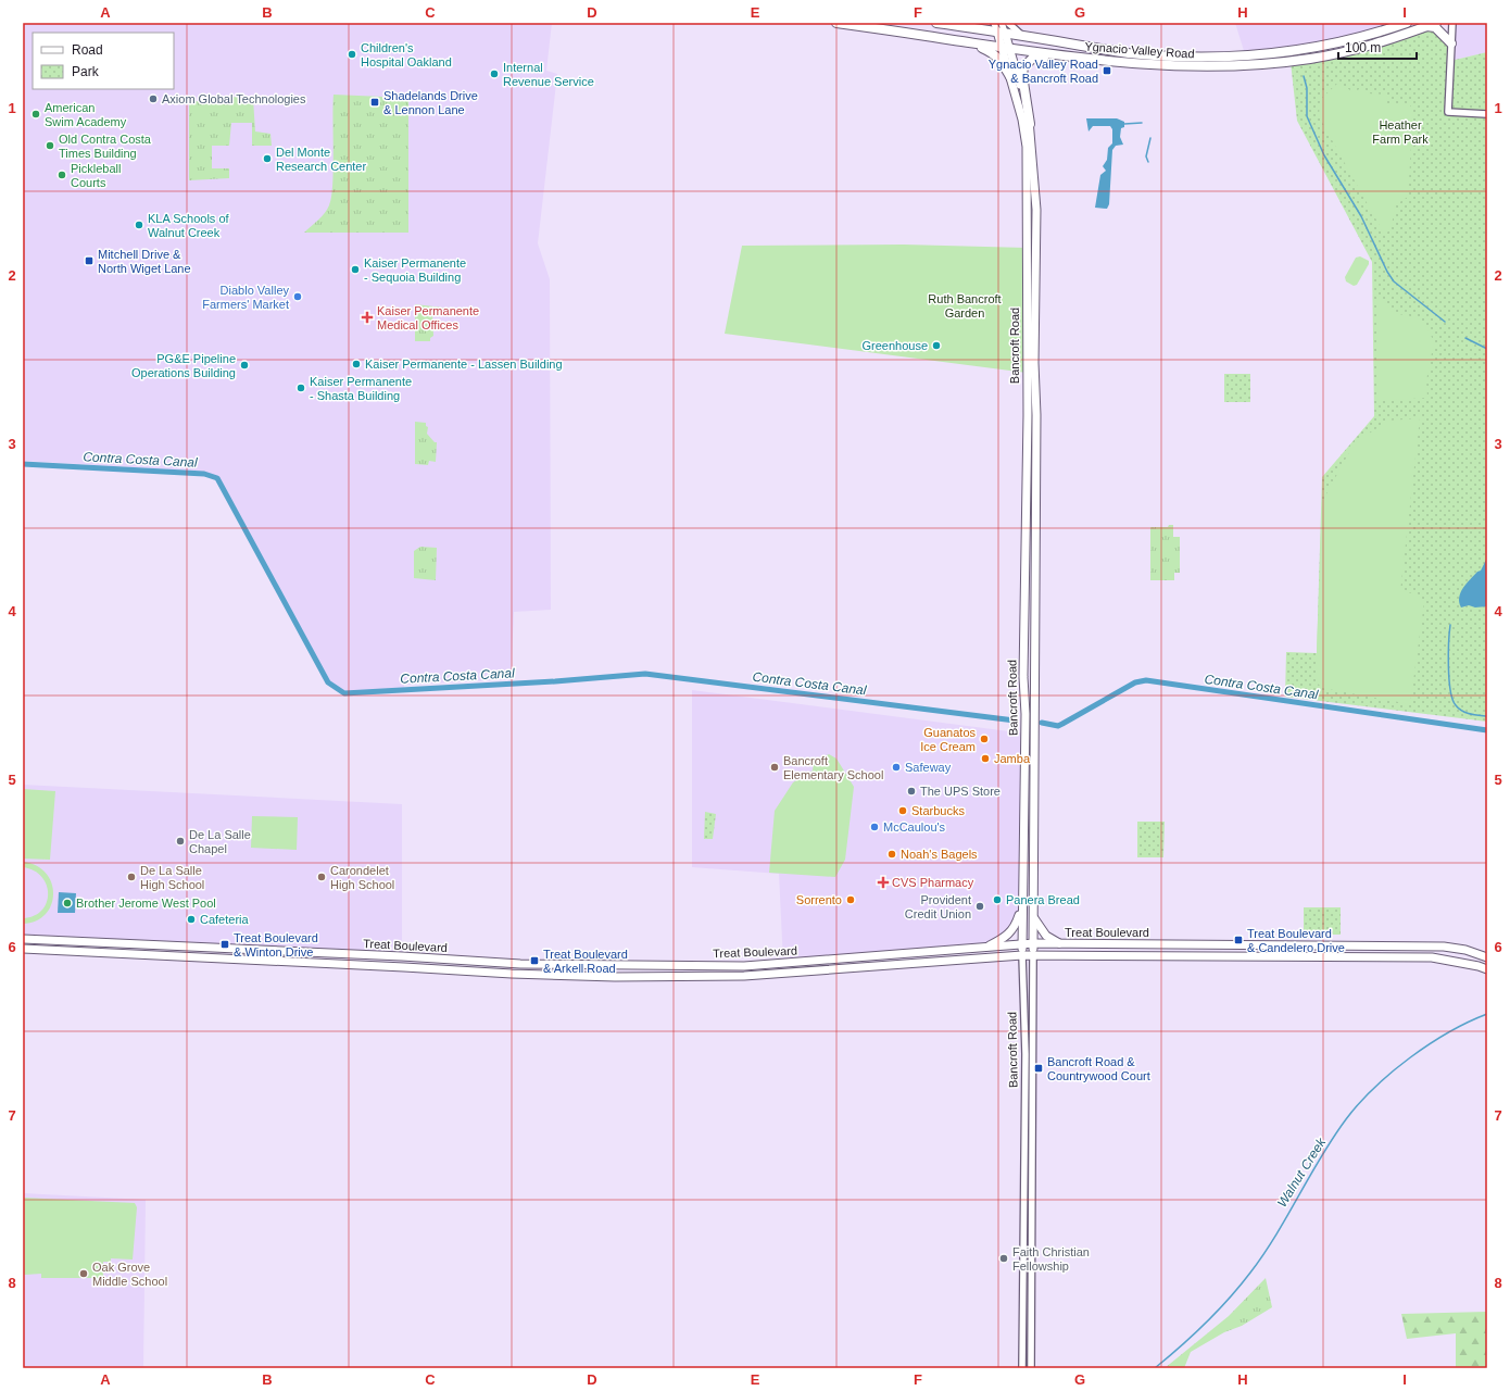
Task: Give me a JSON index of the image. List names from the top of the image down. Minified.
{"streets":{"highway":["Ygnacio Valley Road"],"main road":["Bancroft Road","Treat Boulevard"]},"crossings":[["Ygnacio Valley Road","Bancroft Road"],["Bancroft Road","Treat Boulevard"]],"water":["Contra Costa Canal","Walnut Creek"],"parks":["Heather Farm Park","Ruth Bancroft Garden"],"places":{"other":["Children's Hospital Oakland","Internal Revenue Service","Axiom Global Technologies","American Swim Academy","Old Contra Costa Times Building","Del Monte Research Center","Pickleball Courts","KLA Schools of Walnut Creek","Kaiser Permanente - Sequoia Building","Diablo Valley Farmers' Market","Greenhouse","Kaiser Permanente - Lassen Building","PG&E Pipeline Operations Building","Kaiser Permanente - Shasta Building","Guanatos Ice Cream","Jamba","Bancroft Elementary School","Safeway","The UPS Store","Starbucks","McCaulou's","De La Salle Chapel","Noah's Bagels","De La Salle High School","Carondelet High School","Sorrento","Panera Bread","Brother Jerome West Pool","Provident Credit Union","Cafeteria","Faith Christian Fellowship","Oak Grove Middle School"],"transit":["Ygnacio Valley Road & Bancroft Road","Shadelands Drive & Lennon Lane","Mitchell Drive & North Wiget Lane","Treat Boulevard & Candelero Drive","Treat Boulevard & Winton Drive","Treat Boulevard & Arkell Road","Bancroft Road & Countrywood Court"],"health":["Kaiser Permanente Medical Offices","CVS Pharmacy"]},"legend":["Road","Park"],"scale_bar":"100 m","grid":{"columns":["A","B","C","D","E","F","G","H","I"],"rows":["1","2","3","4","5","6","7","8"]}}
